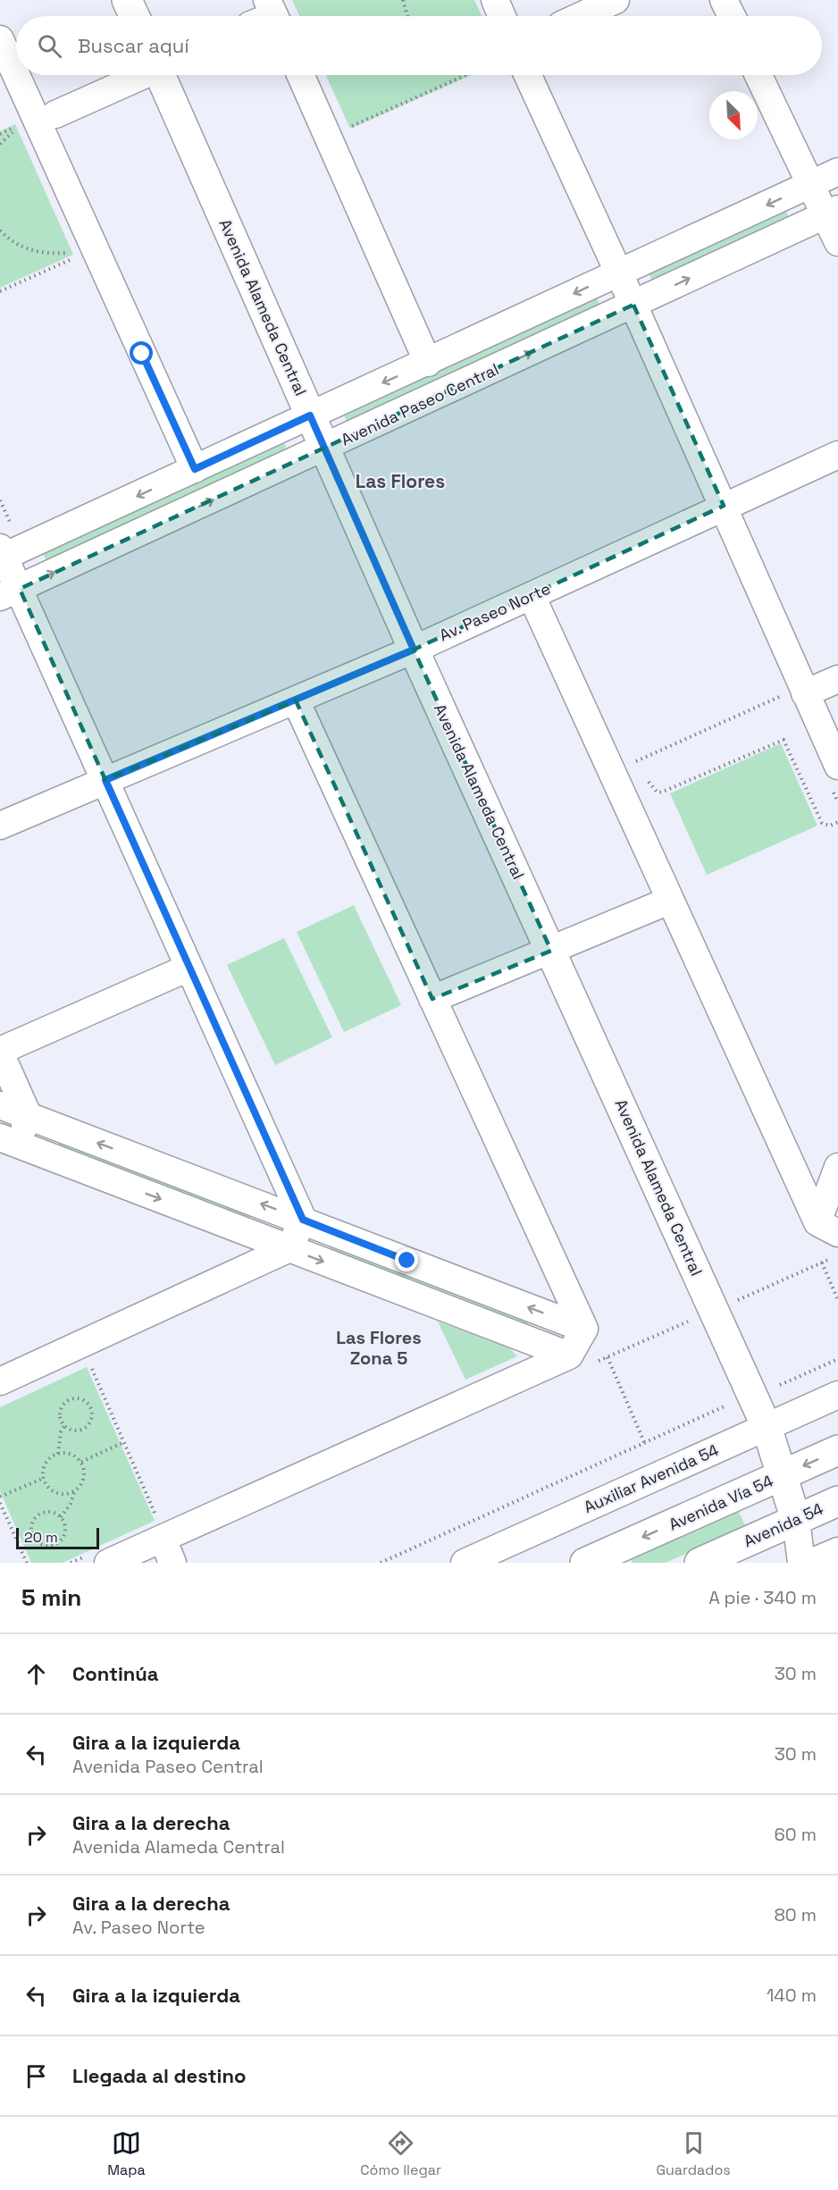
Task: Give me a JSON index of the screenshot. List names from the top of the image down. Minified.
{"streets":{"street":["Avenida Alameda Central","Avenida Paseo Central","Av. Paseo Norte","Auxiliar Avenida 54","Avenida Vía 54","Avenida 54"]},"crossings":[["Avenida Alameda Central","Avenida Paseo Central"],["Avenida Alameda Central","Av. Paseo Norte"],["Avenida Alameda Central","Auxiliar Avenida 54"],["Avenida Alameda Central","Avenida Vía 54"],["Avenida Alameda Central","Avenida 54"]],"districts":["Las Flores","Las Flores Zona 5"],"scale_bar":"20 m","north":"bottom right","page":{"search":"Buscar aquí","scale":"20 m","heading":["5 min","A pie · 340 m"],"list":[["Continúa","30 m"],["Gira a la izquierda","Avenida Paseo Central","30 m"],["Gira a la derecha","Avenida Alameda Central","60 m"],["Gira a la derecha","Av. Paseo Norte","80 m"],["Gira a la izquierda","140 m"],"Llegada al destino"],"nav":["Mapa","Cómo llegar","Guardados"]}}
